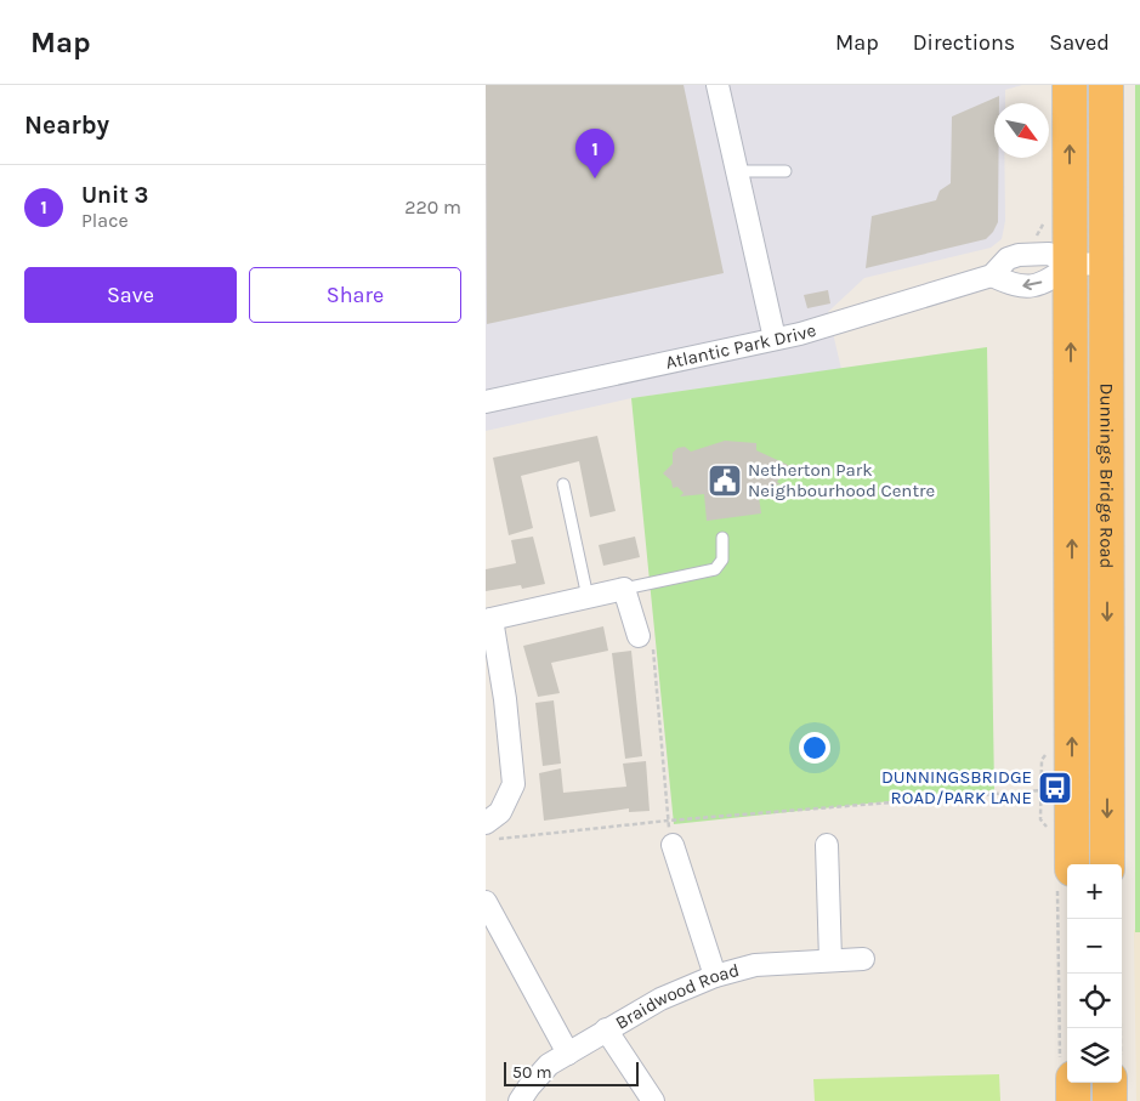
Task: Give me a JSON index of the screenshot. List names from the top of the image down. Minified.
{"streets":{"highway":["Dunnings Bridge Road"],"street":["Atlantic Park Drive","Braidwood Road"]},"crossings":[["Atlantic Park Drive","Dunnings Bridge Road"]],"places":{"public building":["Netherton Park Neighbourhood Centre"],"bus stop":["DUNNINGSBRIDGE ROAD/PARK LANE"]},"scale_bar":"50 m","north":"bottom right","page":{"header":"Map","nav":["Map","Directions","Saved"],"heading":"Nearby","pins":"1","list":[{"mark":"1","name":"Unit 3","note":"Place","value":"220 m"}],"buttons":["Save","Share"],"map_buttons":["+","−"],"scale":"50 m"}}
